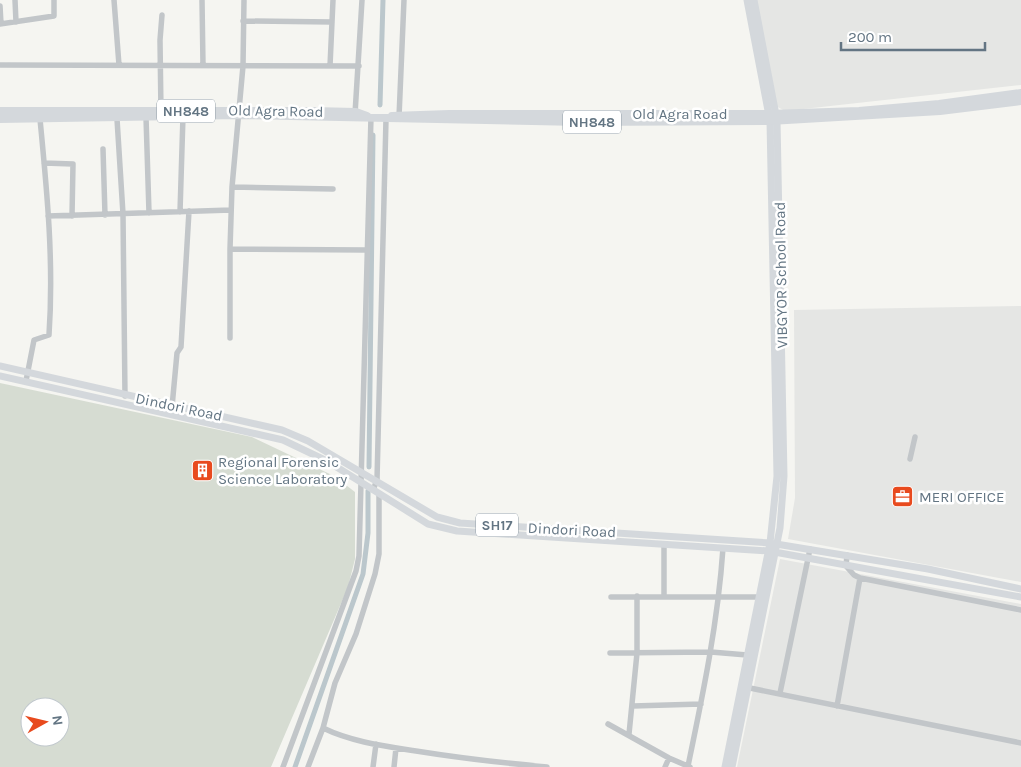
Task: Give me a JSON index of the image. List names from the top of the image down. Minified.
{"streets":{"highway":["NH848","Old Agra Road"],"main road":["VIBGYOR School Road","Dindori Road","SH17"]},"crossings":[["NH848","Old Agra Road"],["NH848","VIBGYOR School Road"],["VIBGYOR School Road","Dindori Road"]],"places":{"building":["Regional Forensic Science Laboratory"],"office":["MERI OFFICE"]},"scale_bar":"200 m","north":"right"}
